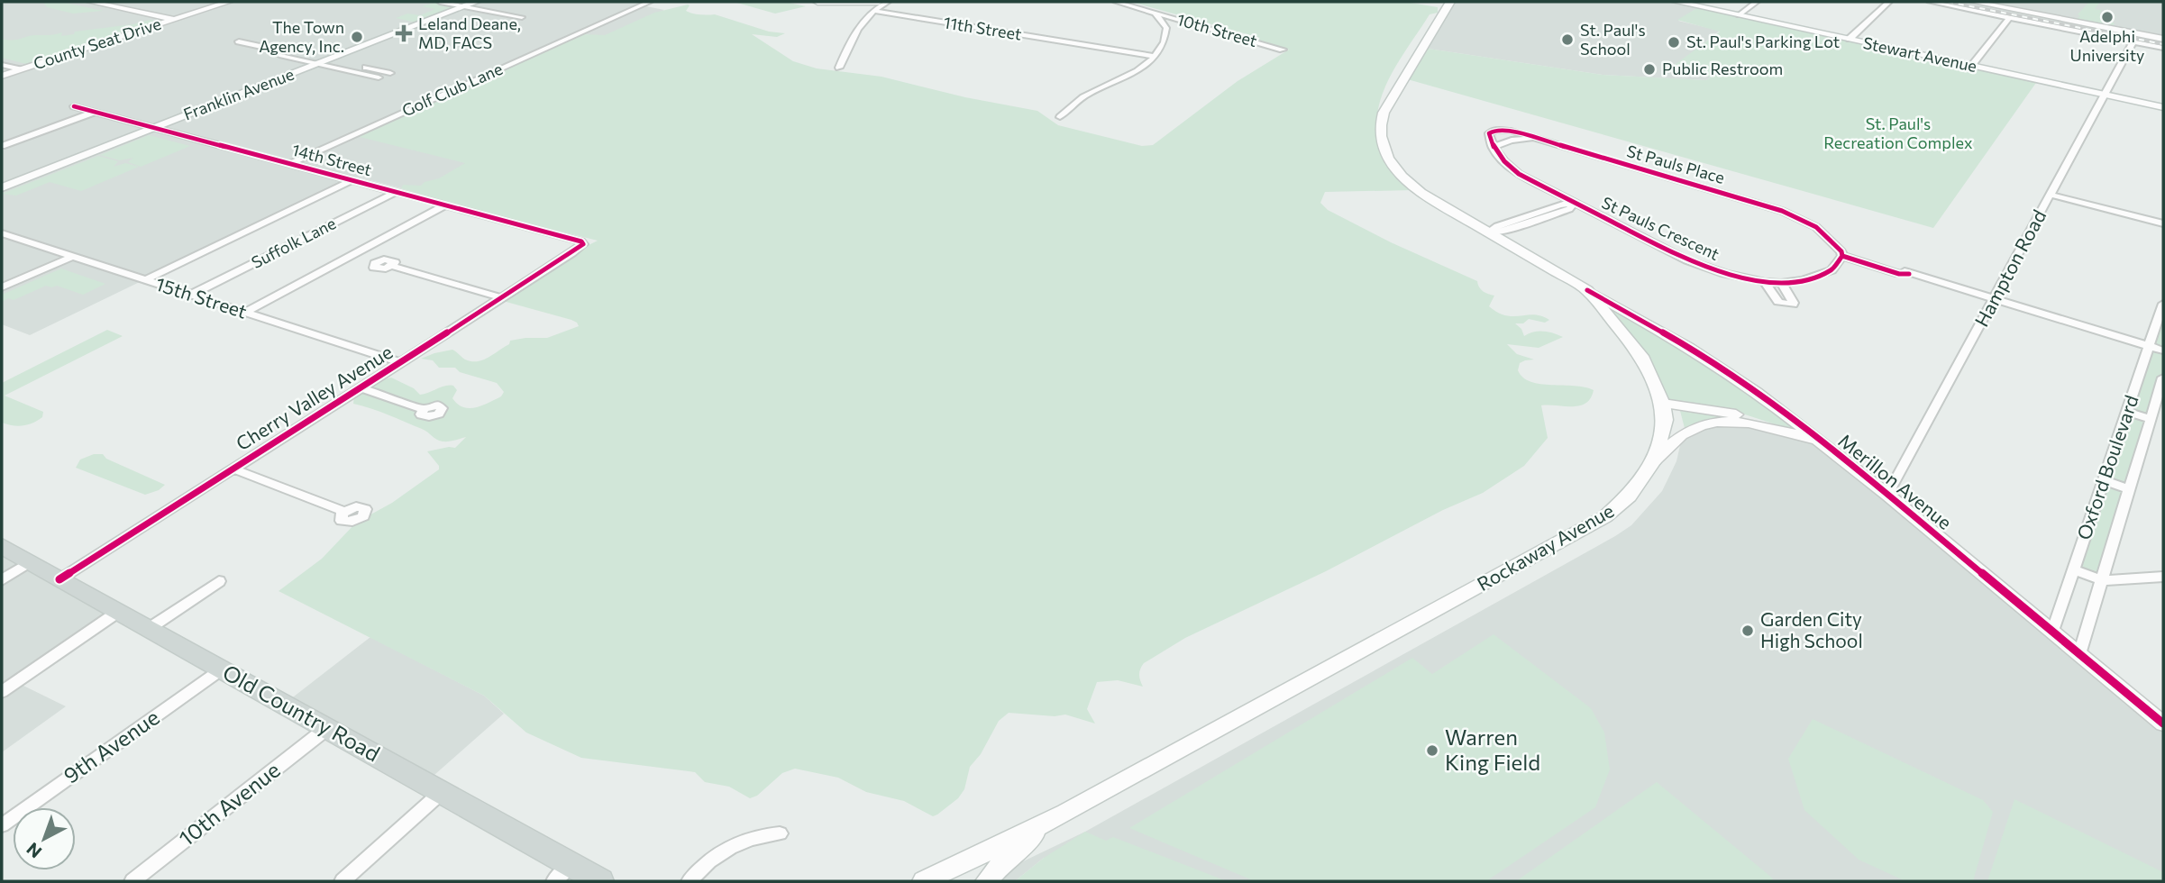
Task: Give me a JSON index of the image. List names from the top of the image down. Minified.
{"streets":{"main road":["11th Street","Stewart Avenue","Franklin Avenue","Rockaway Avenue","Old Country Road"],"street":["10th Street","County Seat Drive","Golf Club Lane","14th Street","St Pauls Place","St Pauls Crescent","Suffolk Lane","Hampton Road","15th Street","Cherry Valley Avenue","Oxford Boulevard","Merillon Avenue","9th Avenue","10th Avenue"]},"crossings":[["Stewart Avenue","Hampton Road"],["Golf Club Lane","14th Street"],["Franklin Avenue","14th Street"],["14th Street","Suffolk Lane"],["14th Street","Cherry Valley Avenue"],["St Pauls Place","St Pauls Crescent"],["St Pauls Place","Hampton Road"],["St Pauls Place","Oxford Boulevard"],["Suffolk Lane","15th Street"],["Hampton Road","Merillon Avenue"],["15th Street","Cherry Valley Avenue"],["Cherry Valley Avenue","Old Country Road"],["Oxford Boulevard","Merillon Avenue"],["Merillon Avenue","Rockaway Avenue"],["Old Country Road","9th Avenue"],["Old Country Road","10th Avenue"]],"parks":["St. Paul's Recreation Complex"],"places":{"other":["Adelphi University","The Town Agency, Inc.","St. Paul's School","St. Paul's Parking Lot","Public Restroom","Garden City High School","Warren King Field"],"health":["Leland Deane, MD, FACS"]},"north":"bottom left"}
